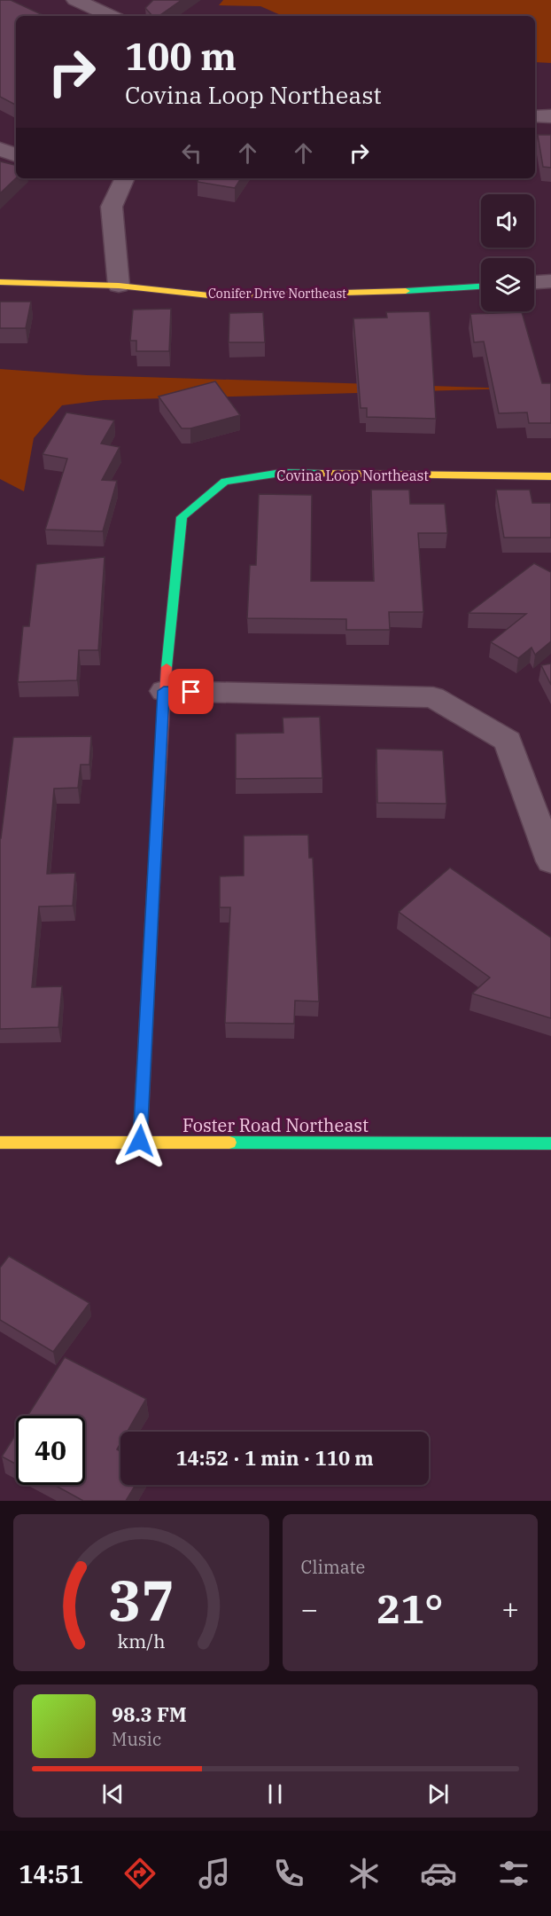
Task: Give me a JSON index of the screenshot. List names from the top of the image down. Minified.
{"streets":{"street":["Conifer Drive Northeast","Covina Loop Northeast","Foster Road Northeast"]},"crossings":[["Covina Loop Northeast","Foster Road Northeast"]],"page":{"turn":["100 m","Covina Loop Northeast"],"limit":"40","trip":"14:52 · 1 min · 110 m","tile":"Climate","heat":["−","21°","+"],"song":["98.3 FM","Music"],"tabs":"14:51","gauge":["37","km/h"]}}
